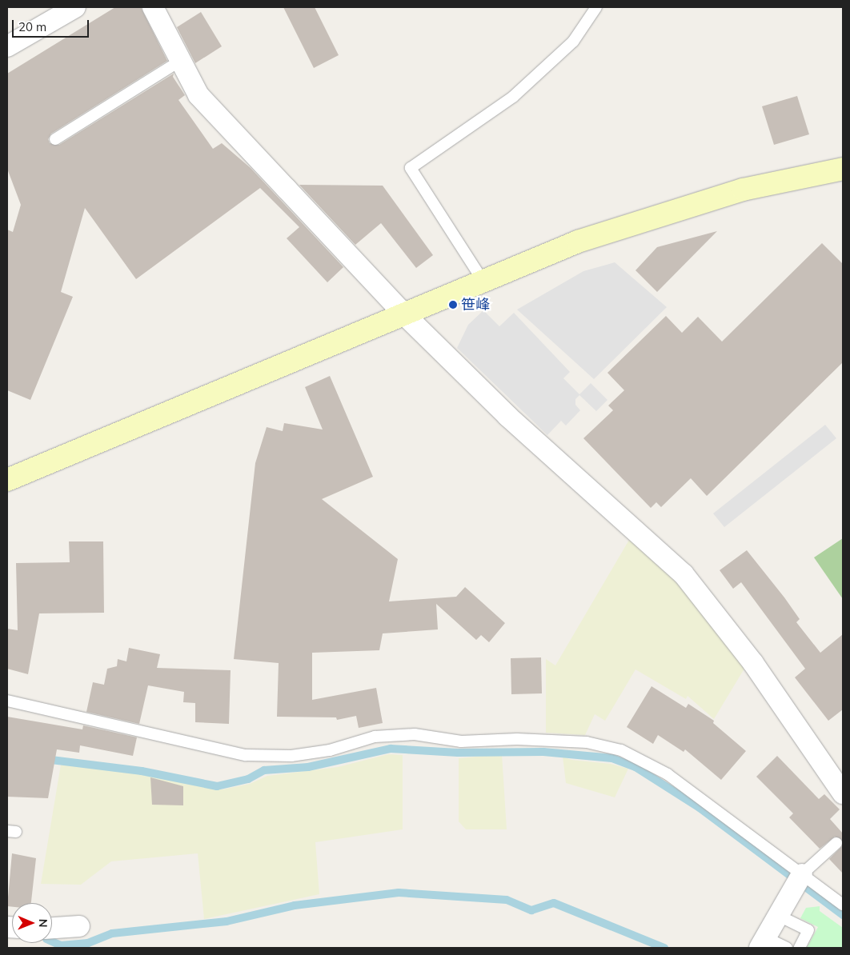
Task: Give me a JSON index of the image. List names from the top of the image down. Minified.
{"places":["笹峰"],"scale_bar":"20 m","north":"right"}
